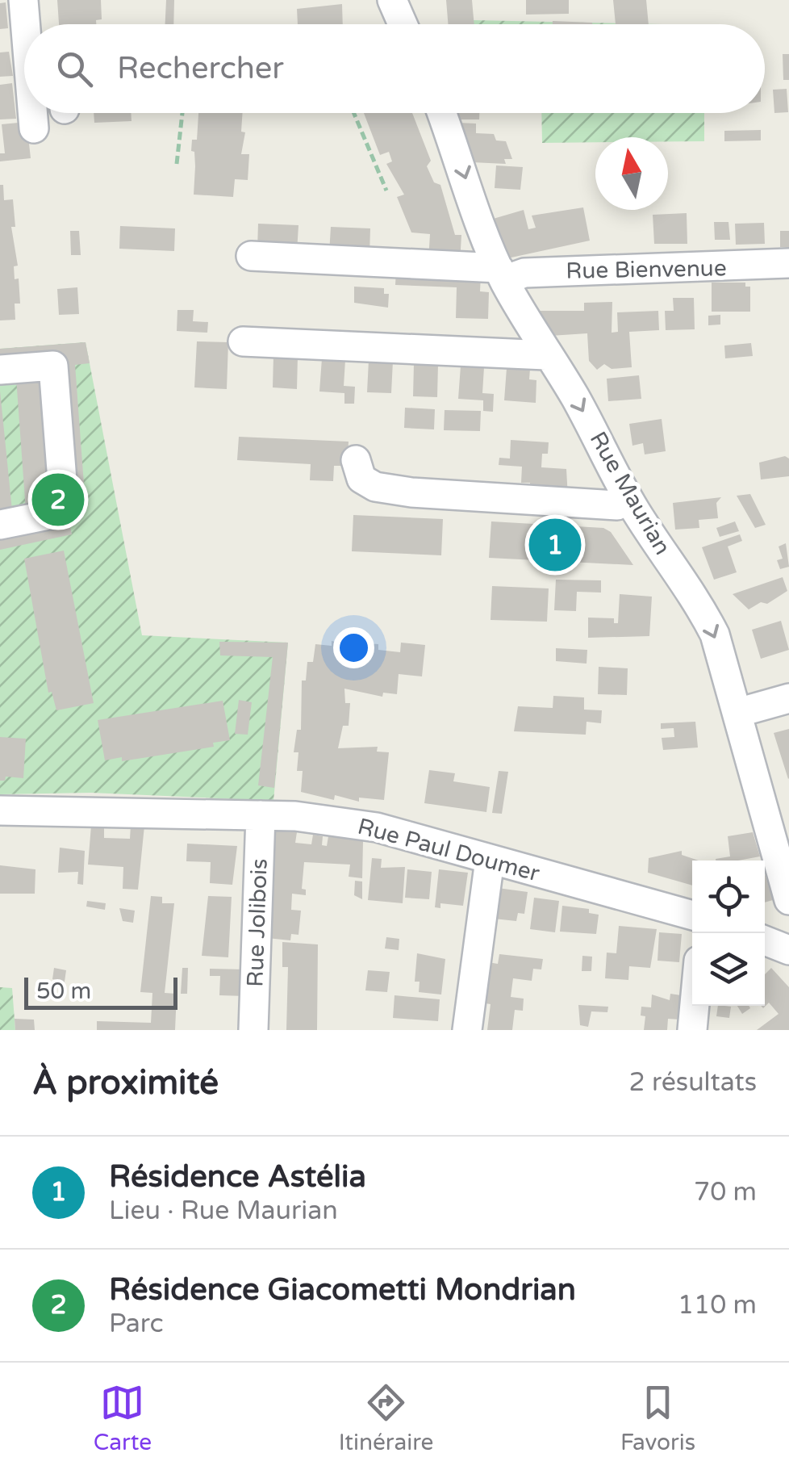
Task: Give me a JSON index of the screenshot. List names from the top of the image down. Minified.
{"streets":{"street":["Rue Bienvenue","Rue Maurian","Rue Paul Doumer","Rue Jolibois"]},"crossings":[["Rue Bienvenue","Rue Maurian"],["Rue Paul Doumer","Rue Jolibois"]],"one_way":["Rue Maurian"],"scale_bar":"50 m","north":"top","page":{"search":"Rechercher","pins":["2","1"],"scale":"50 m","heading":["À proximité","2 résultats"],"list":[{"mark":"1","name":"Résidence Astélia","note":"Lieu · Rue Maurian","value":"70 m"},{"mark":"2","name":"Résidence Giacometti Mondrian","note":"Parc","value":"110 m"}],"nav":["Carte","Itinéraire","Favoris"]}}
